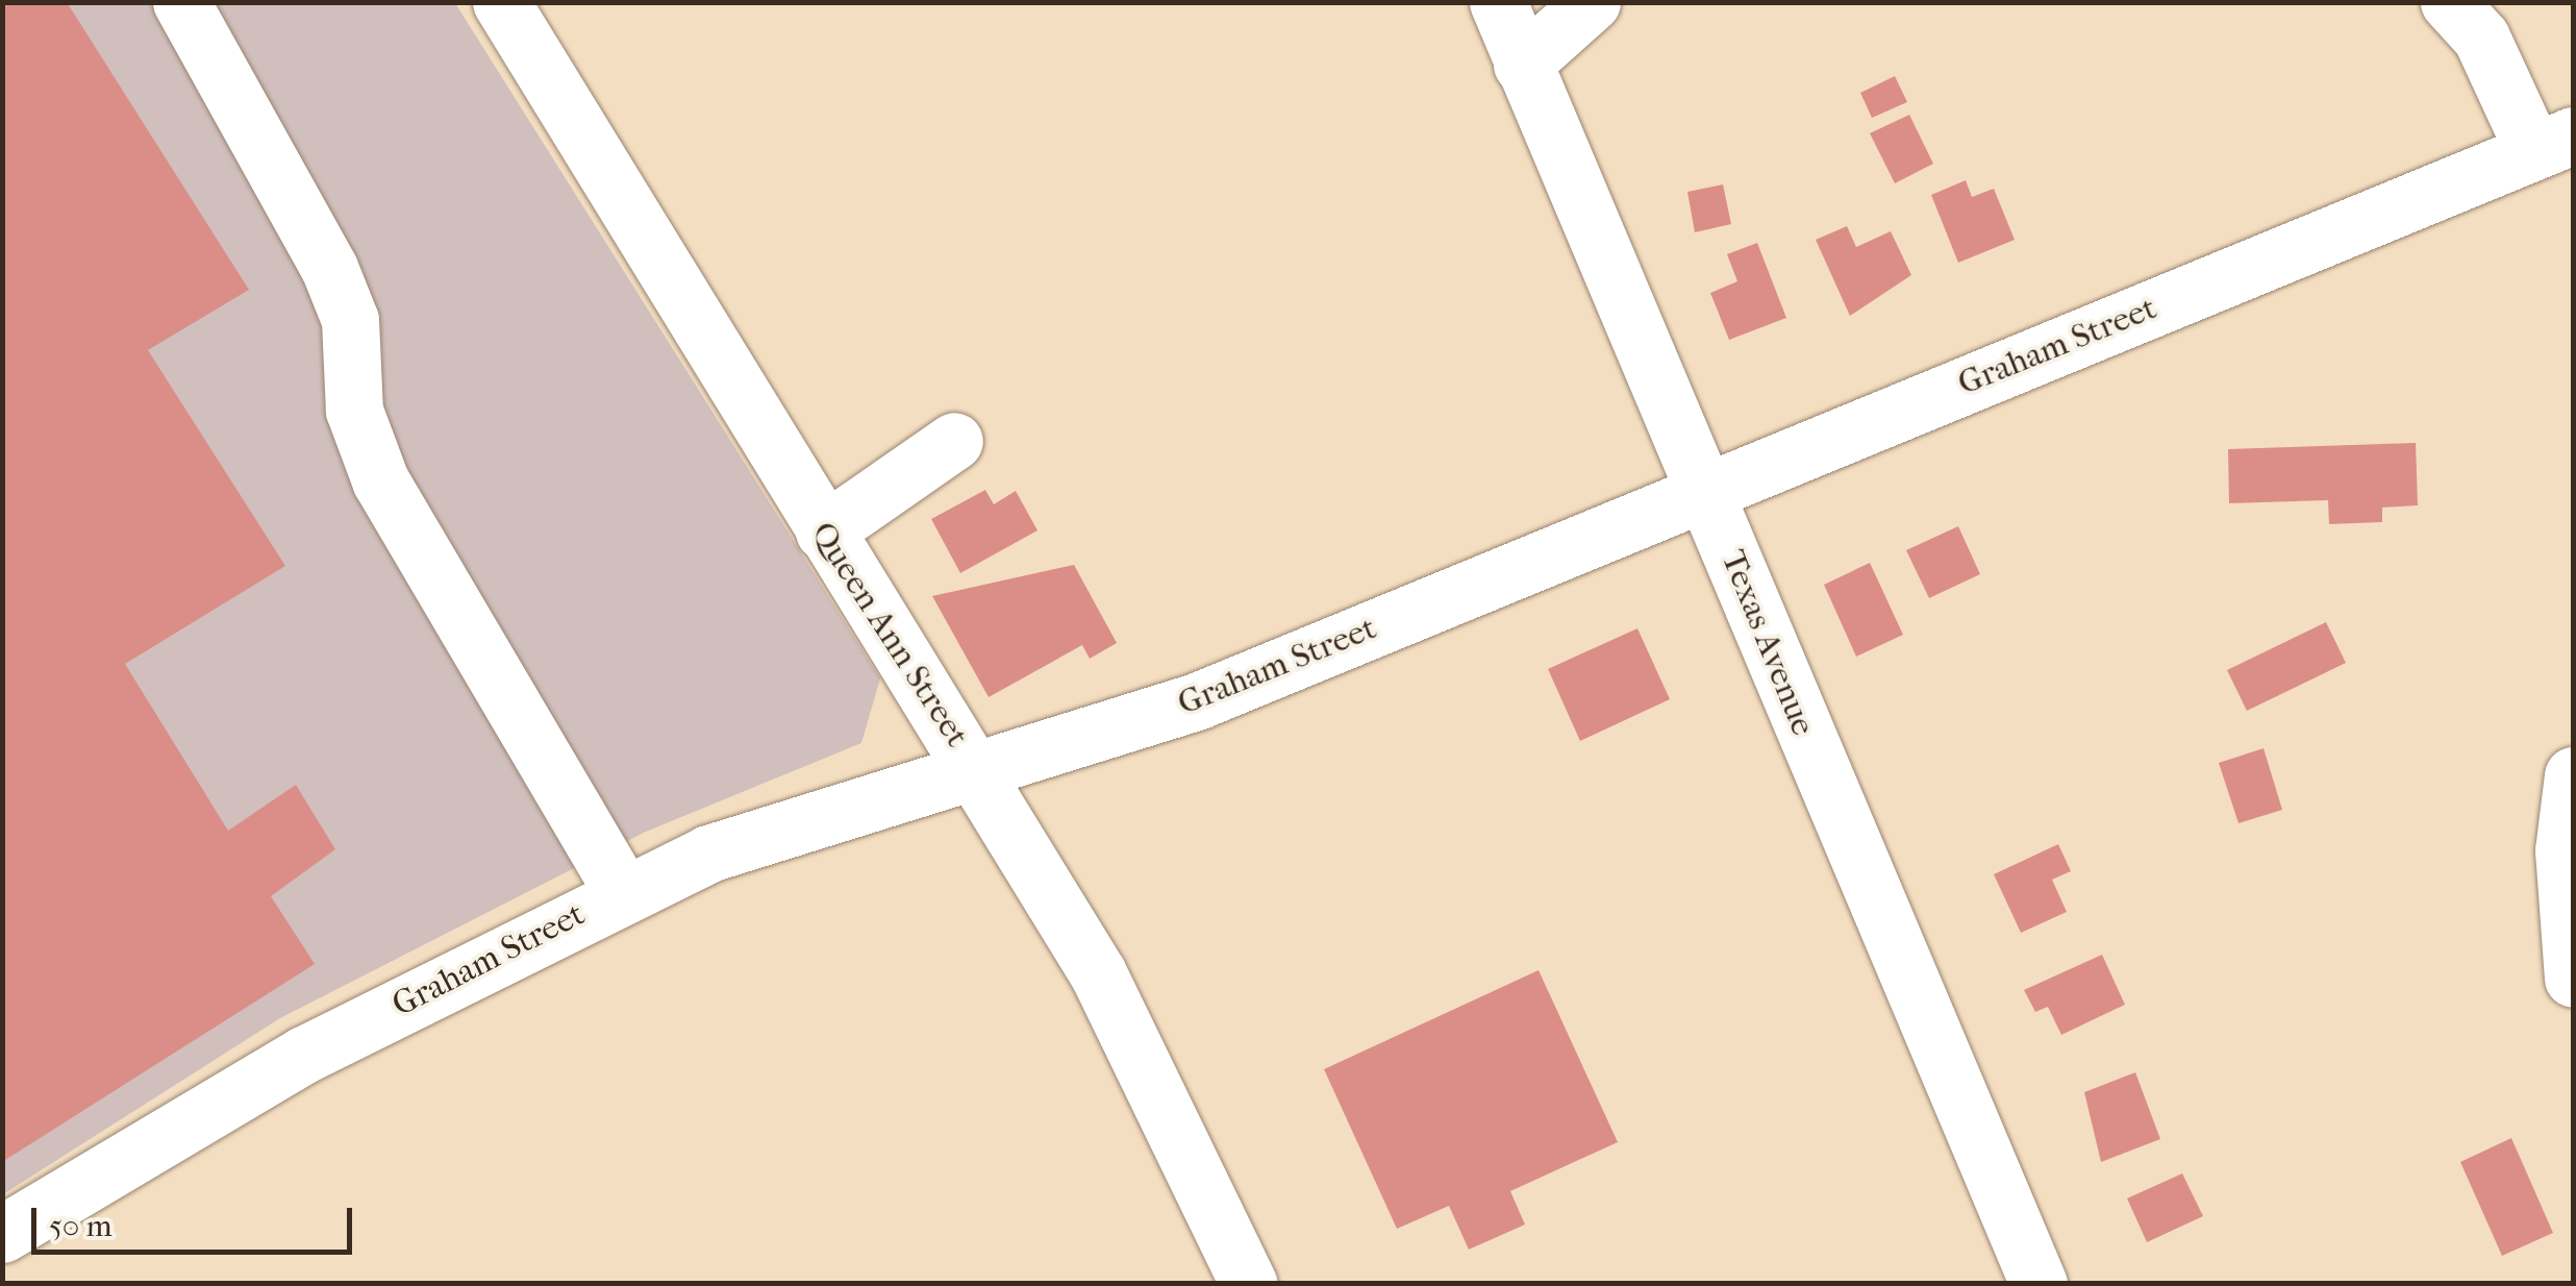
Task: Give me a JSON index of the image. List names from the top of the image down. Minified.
{"streets":{"street":["Graham Street","Queen Ann Street","Texas Avenue"]},"crossings":[["Graham Street","Queen Ann Street"],["Graham Street","Texas Avenue"]],"scale_bar":"50 m"}
